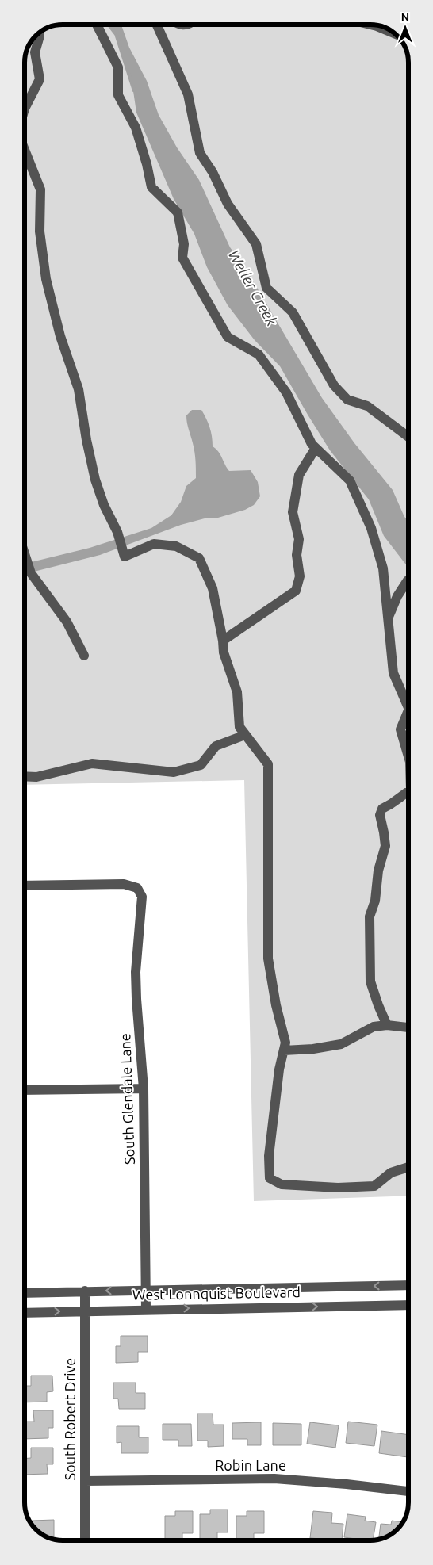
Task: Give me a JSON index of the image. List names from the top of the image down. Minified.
{"streets":{"street":["South Glendale Lane","West Lonnquist Boulevard","South Robert Drive","Robin Lane"]},"crossings":[["South Glendale Lane","West Lonnquist Boulevard"],["West Lonnquist Boulevard","South Robert Drive"],["South Robert Drive","Robin Lane"]],"water":["Weller Creek"],"north":"top"}
